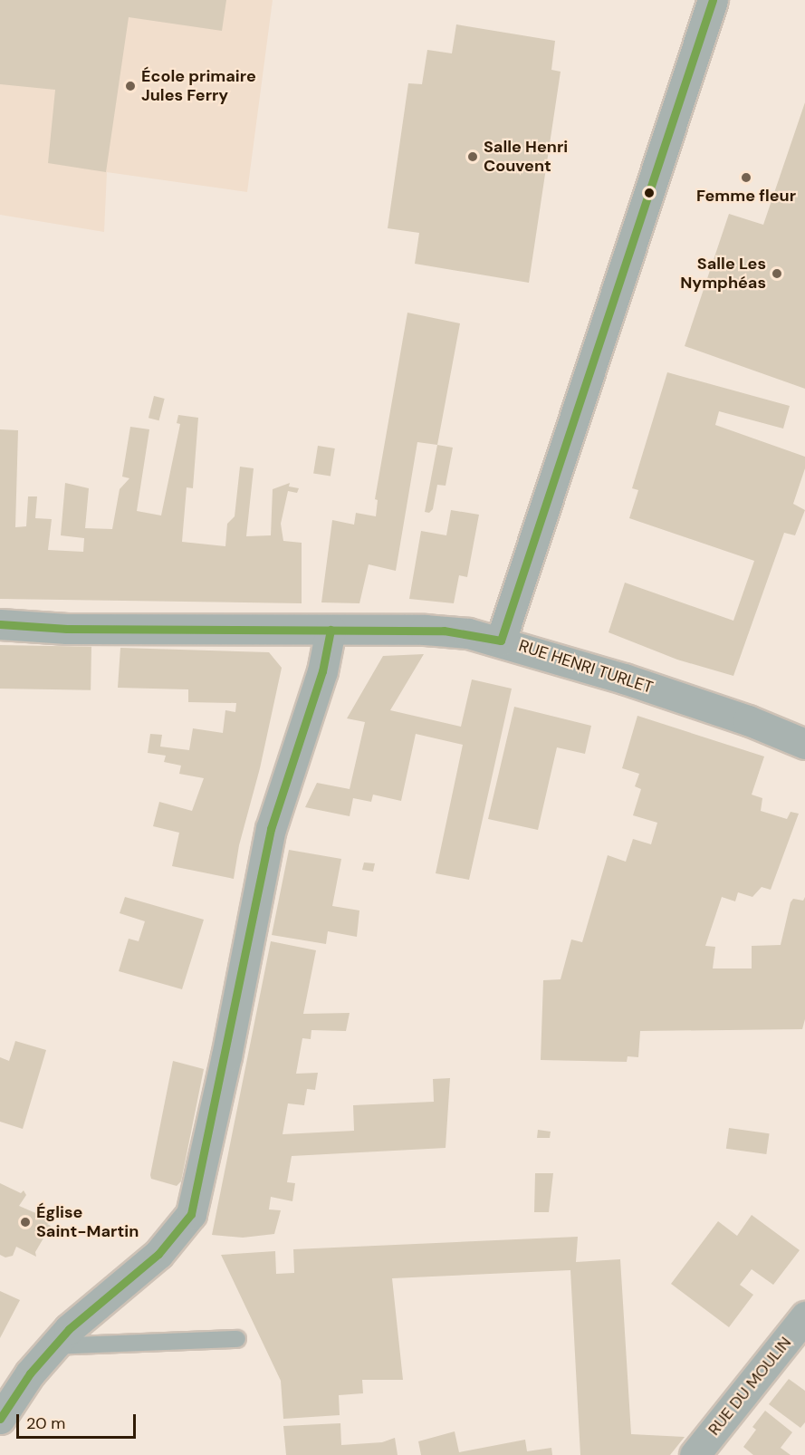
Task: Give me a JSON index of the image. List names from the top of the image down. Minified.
{"streets":{"street":["RUE HENRI TURLET","RUE DU MOULIN"]},"places":["École primaire Jules Ferry","Salle Henri Couvent","Femme fleur","Salle Les Nymphéas","Église Saint-Martin"],"scale_bar":"20 m"}
